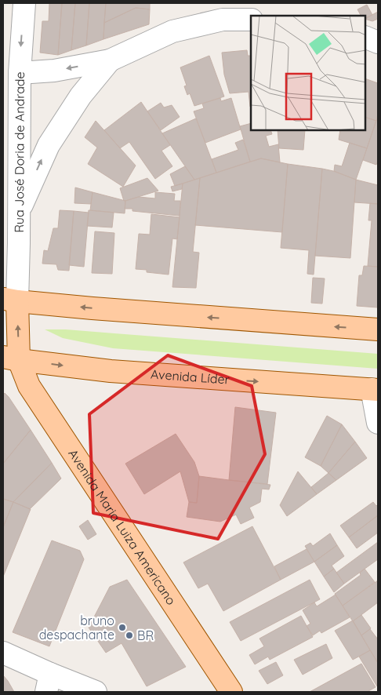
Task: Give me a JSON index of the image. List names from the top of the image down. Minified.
{"streets":{"main road":["Avenida Líder","Avenida Maria Luiza Americano"],"street":["Rua José Doria de Andrade"]},"crossings":[["Rua José Doria de Andrade","Avenida Maria Luiza Americano"],["Avenida Líder","Avenida Maria Luiza Americano"]],"places":["bruno despachante","BR"]}
